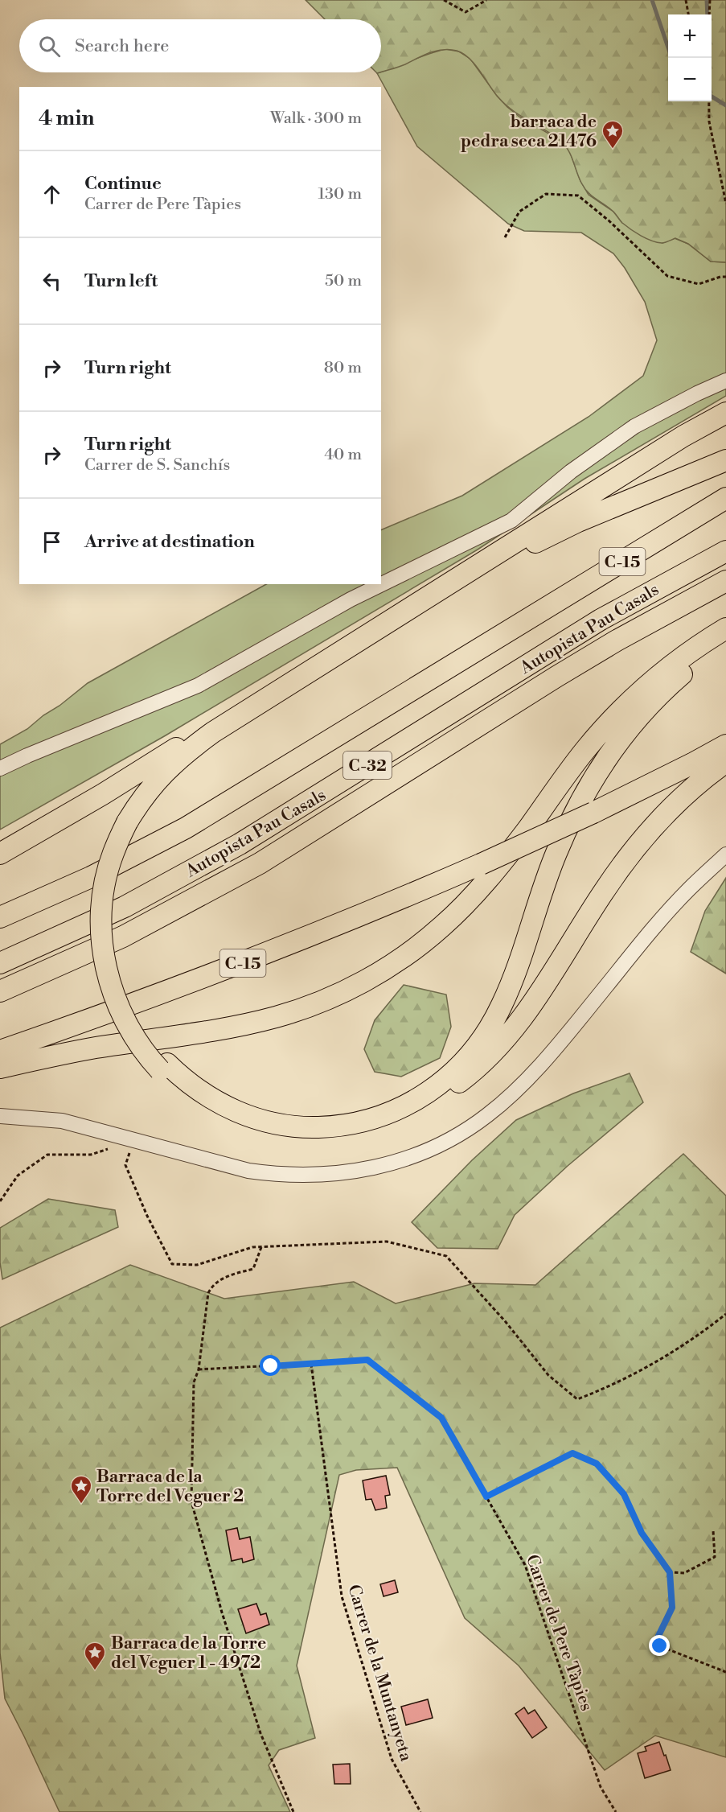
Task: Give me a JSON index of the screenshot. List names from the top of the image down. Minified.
{"streets":{"highway":["C-15","Autopista Pau Casals","C-32"],"path":["Carrer de Pere Tàpies","Carrer de la Muntanyeta"]},"crossings":[["Carrer de Pere Tàpies","Carrer de la Muntanyeta"]],"places":{"place":["barraca de pedra seca 21476","Barraca de la Torre del Veguer 2","Barraca de la Torre del Veguer 1 - 4972"]},"page":{"map_buttons":["+","−"],"search":"Search here","heading":["4 min","Walk · 300 m"],"list":[["Continue","Carrer de Pere Tàpies","130 m"],["Turn left","50 m"],["Turn right","80 m"],["Turn right","Carrer de S. Sanchís","40 m"],"Arrive at destination"]}}
